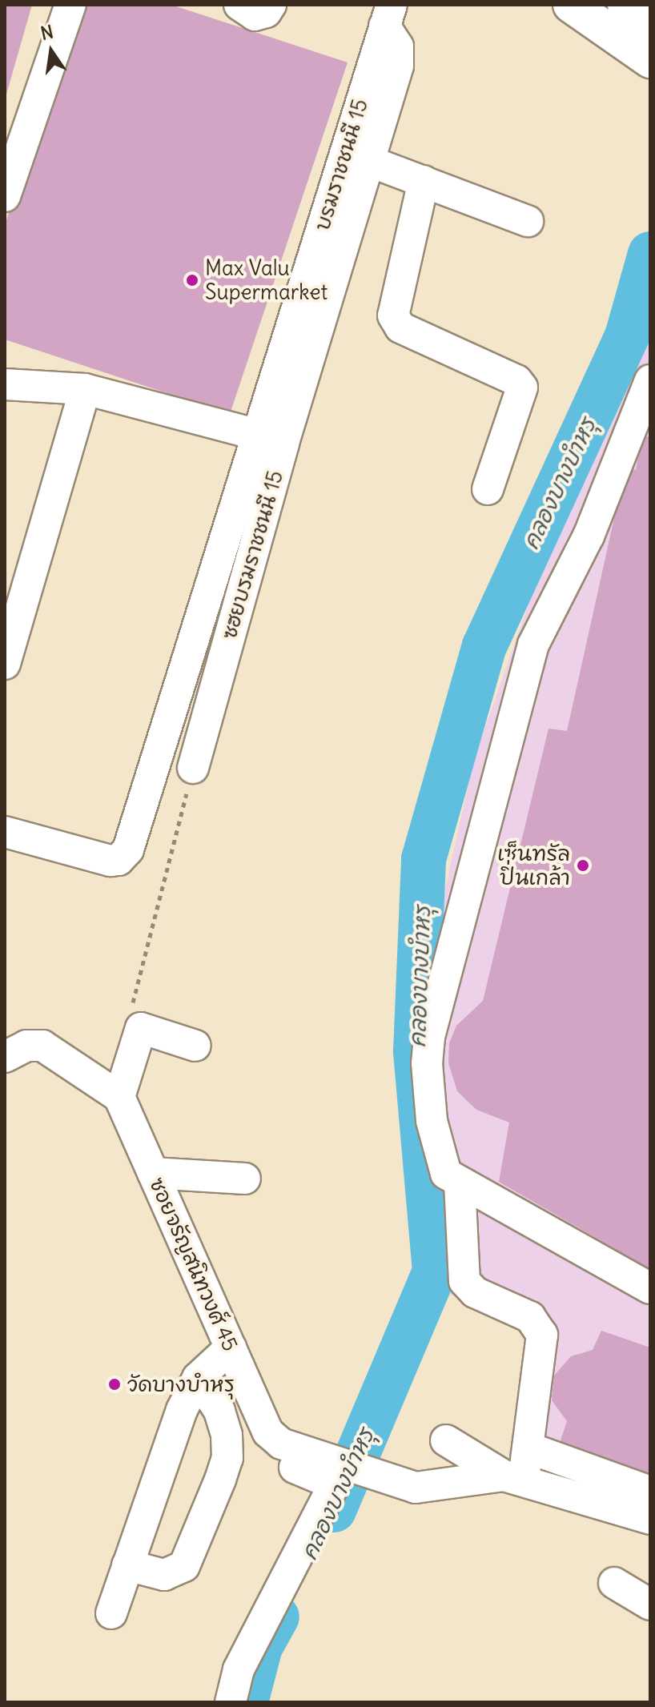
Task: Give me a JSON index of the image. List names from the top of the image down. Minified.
{"streets":{"street":["บรมราชชนนี 15","ซฮยบรมราชชนนี 15","ซอยจรัญสนิทวงศ์ 45"]},"crossings":[["บรมราชชนนี 15","ซฮยบรมราชชนนี 15"]],"water":["คลองบางบำหรุ"],"places":["Max Valu Supermarket","เซ็นทรัล ปิ่นเกล้า","วัดบางบำหรุ"],"north":"top"}
